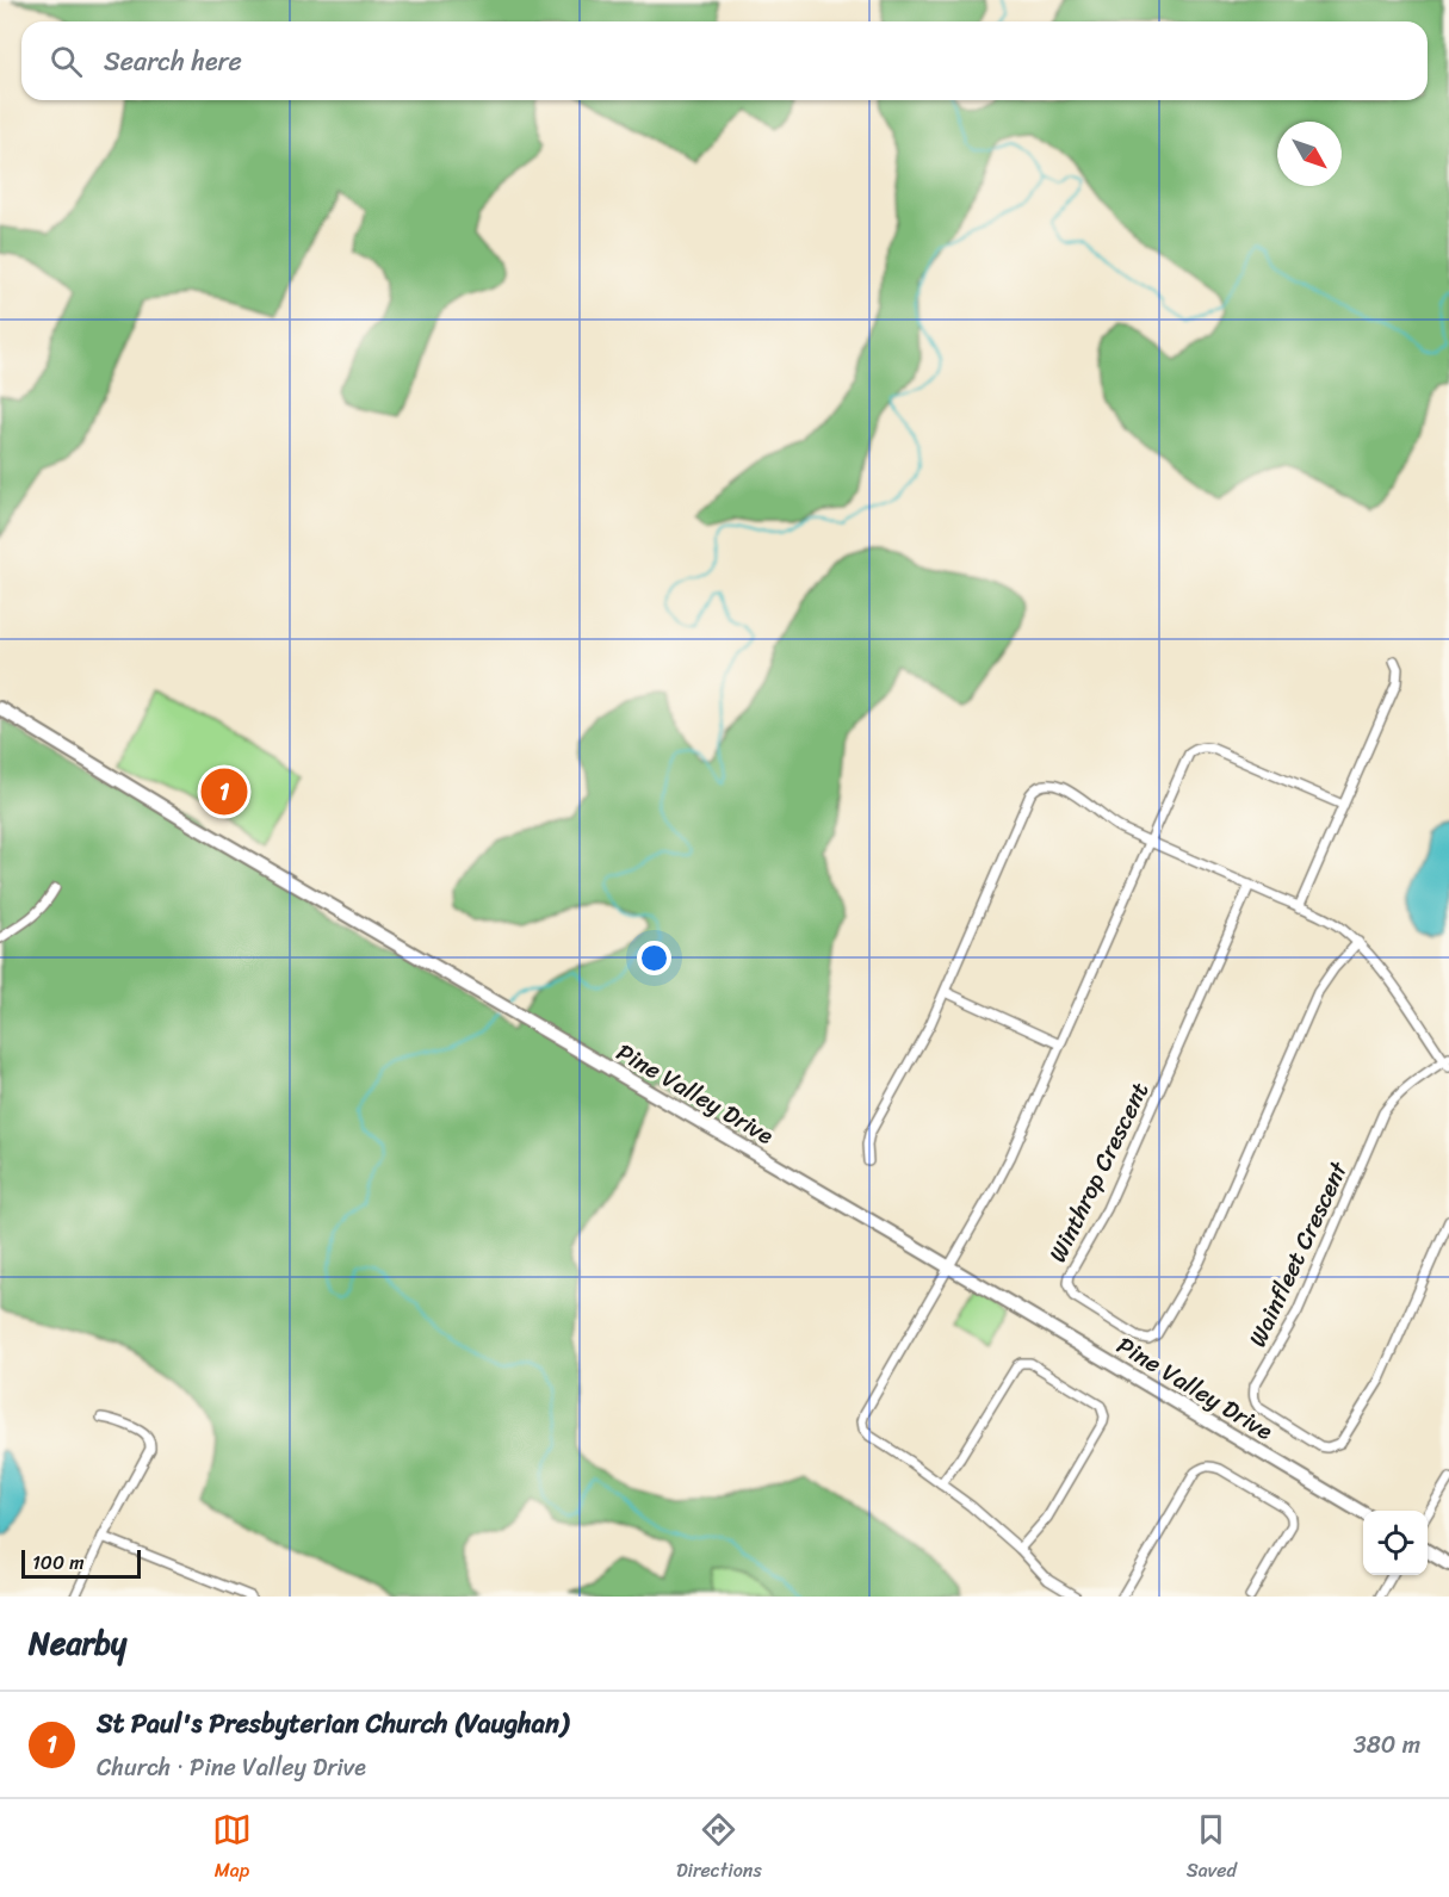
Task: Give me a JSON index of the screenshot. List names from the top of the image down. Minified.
{"streets":{"street":["Pine Valley Drive","Winthrop Crescent","Wainfleet Crescent"]},"scale_bar":"100 m","north":"bottom right","page":{"search":"Search here","pins":"1","scale":"100 m","heading":"Nearby","list":[{"mark":"1","name":"St Paul's Presbyterian Church (Vaughan)","note":"Church · Pine Valley Drive","value":"380 m"}],"nav":["Map","Directions","Saved"]}}
